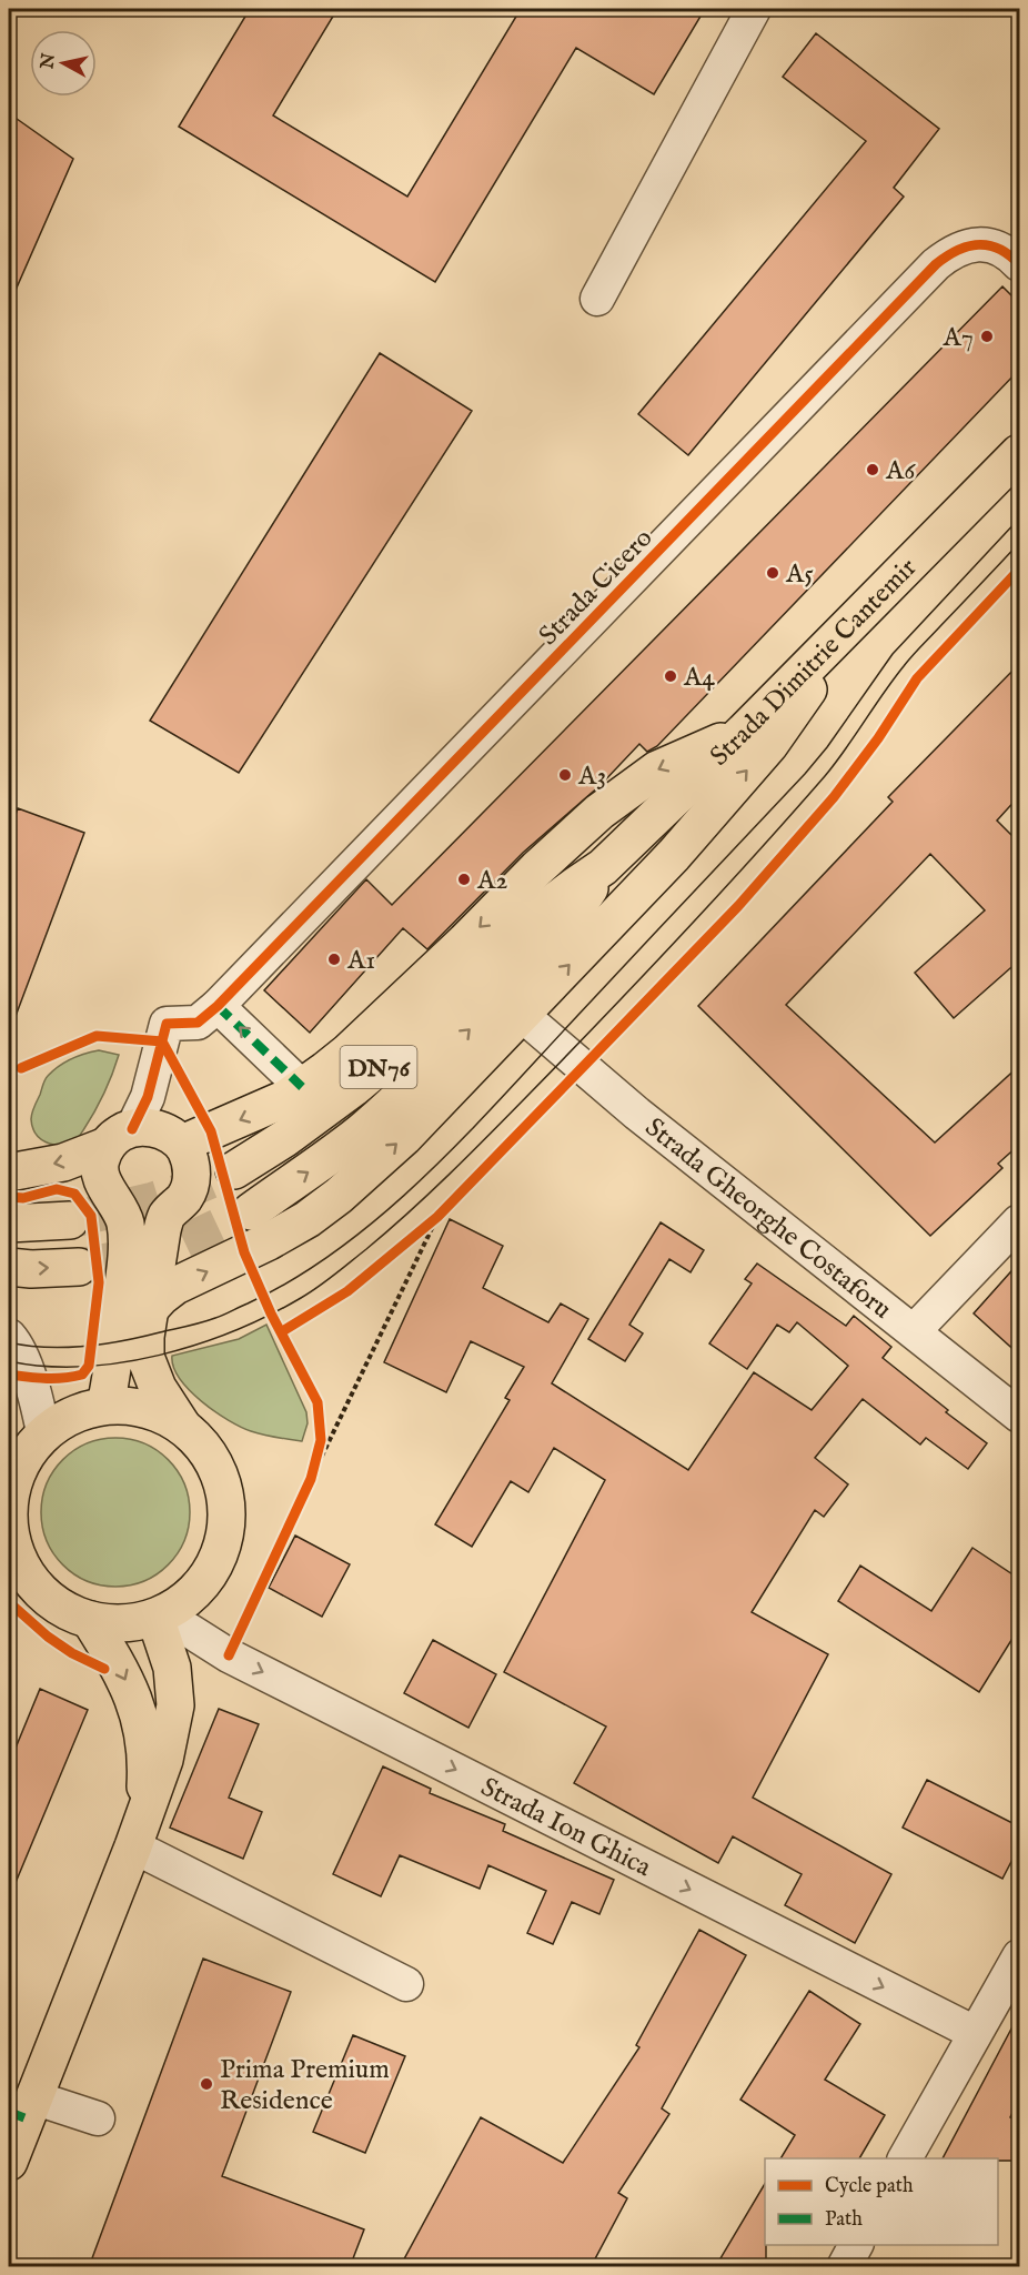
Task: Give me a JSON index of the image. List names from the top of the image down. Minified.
{"streets":{"main road":["Strada Dimitrie Cantemir","DN76"],"street":["Strada Cicero","Strada Gheorghe Costaforu","Strada Ion Ghica"]},"places":["A7","A6","A5","A4","A3","A2","A1","Prima Premium Residence"],"legend":["Cycle path","Path"],"north":"left"}
